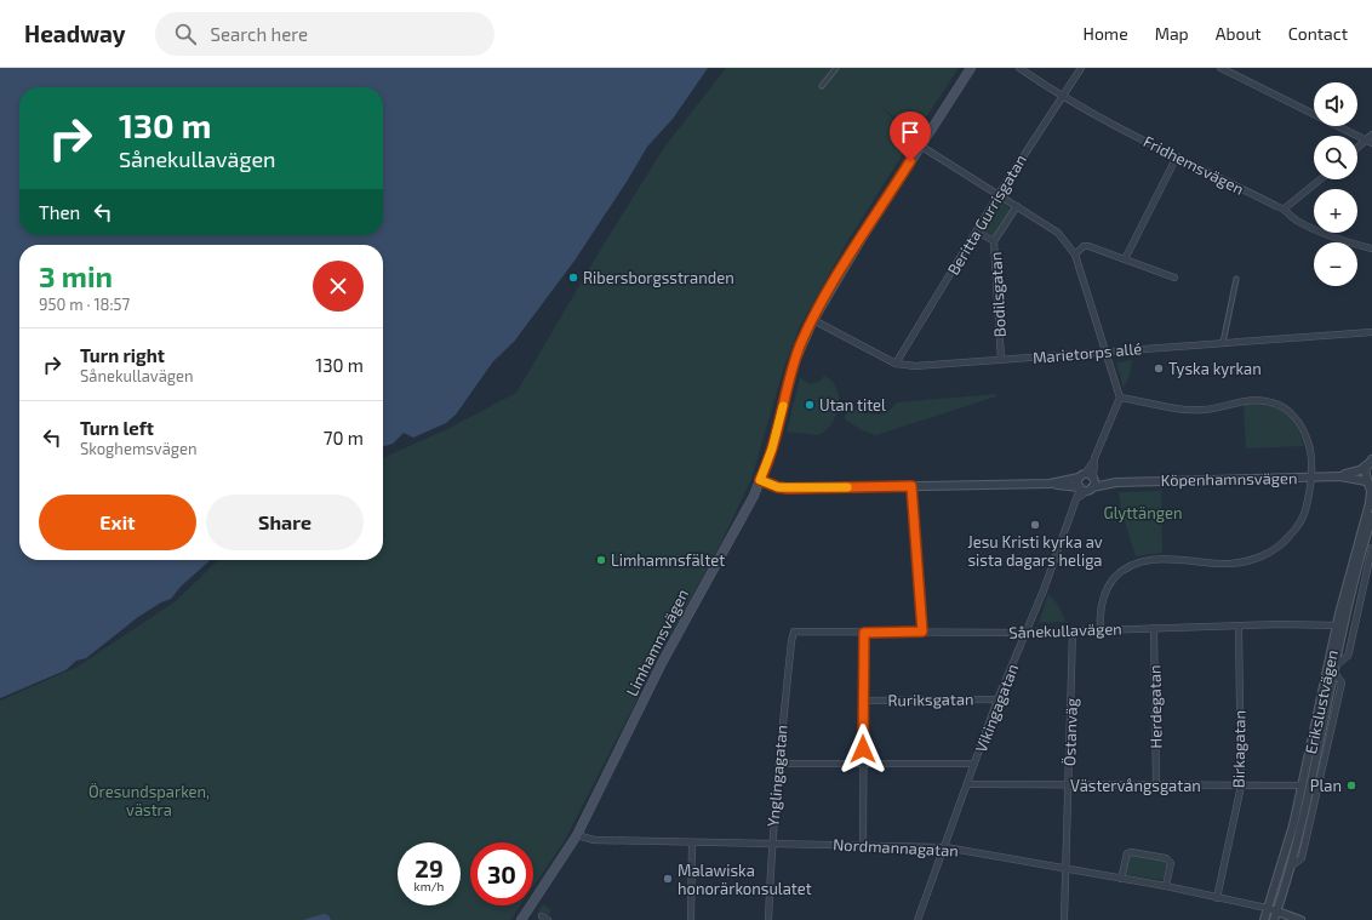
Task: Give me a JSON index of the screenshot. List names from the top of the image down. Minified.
{"streets":{"main road":["Limhamnsvägen"],"street":["Fridhemsvägen","Beritta Gurrisgatan","Bodilsgatan","Marietorps allé","Köpenhamnsvägen","Sånekullavägen","Ruriksgatan","Erikslustvägen","Herdegatan","Vikingagatan","Östanväg","Birkagatan","Ynglingagatan","Västervångsgatan","Nordmannagatan"]},"crossings":[["Fridhemsvägen","Beritta Gurrisgatan"],["Beritta Gurrisgatan","Marietorps allé"],["Bodilsgatan","Marietorps allé"],["Marietorps allé","Limhamnsvägen"],["Köpenhamnsvägen","Limhamnsvägen"],["Köpenhamnsvägen","Erikslustvägen"],["Köpenhamnsvägen","Vikingagatan"],["Sånekullavägen","Erikslustvägen"],["Sånekullavägen","Herdegatan"],["Sånekullavägen","Vikingagatan"],["Sånekullavägen","Östanväg"],["Sånekullavägen","Birkagatan"],["Sånekullavägen","Ynglingagatan"],["Limhamnsvägen","Nordmannagatan"],["Ruriksgatan","Vikingagatan"],["Erikslustvägen","Västervångsgatan"],["Erikslustvägen","Nordmannagatan"],["Herdegatan","Västervångsgatan"],["Vikingagatan","Västervångsgatan"],["Vikingagatan","Nordmannagatan"],["Östanväg","Västervångsgatan"],["Östanväg","Nordmannagatan"],["Birkagatan","Västervångsgatan"],["Birkagatan","Nordmannagatan"],["Ynglingagatan","Nordmannagatan"]],"parks":["Glyttängen","Öresundsparken, västra"],"places":["Ribersborgsstranden","Tyska kyrkan","Utan titel","Jesu Kristi kyrka av sista dagars heliga","Limhamnsfältet","Plan","Malawiska honorärkonsulatet"],"page":{"header":"Headway","search":"Search here","nav":["Home","Map","About","Contact"],"map_buttons":["+","−"],"turn":["130 m","Sånekullavägen"],"then":"Then","heading":["3 min","950 m · 18:57"],"list":[{"name":"Turn right","note":"Sånekullavägen","value":"130 m"},{"name":"Turn left","note":"Skoghemsvägen","value":"70 m"}],"buttons":["Exit","Share"],"speed":"29 km/h","limit":"30"}}
